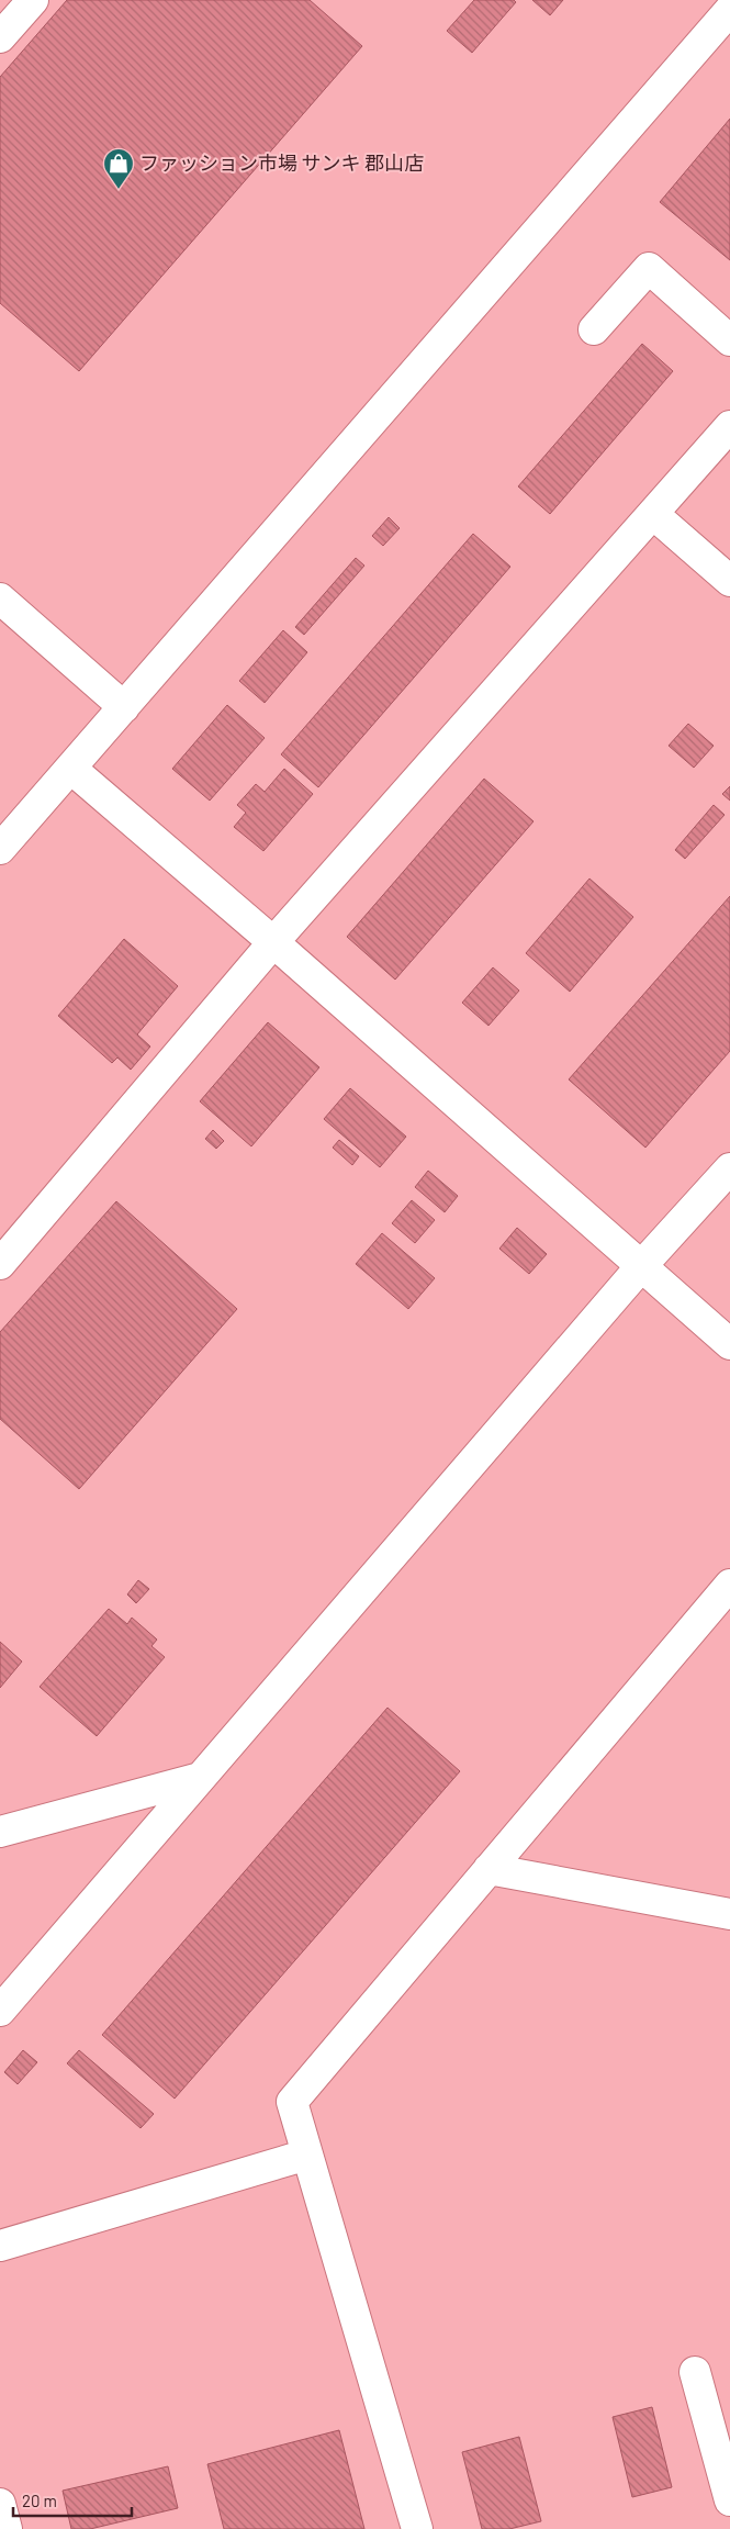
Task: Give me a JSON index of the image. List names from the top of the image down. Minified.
{"places":{"shop":["ファッション市場 サンキ 郡山店"]},"scale_bar":"20 m"}
